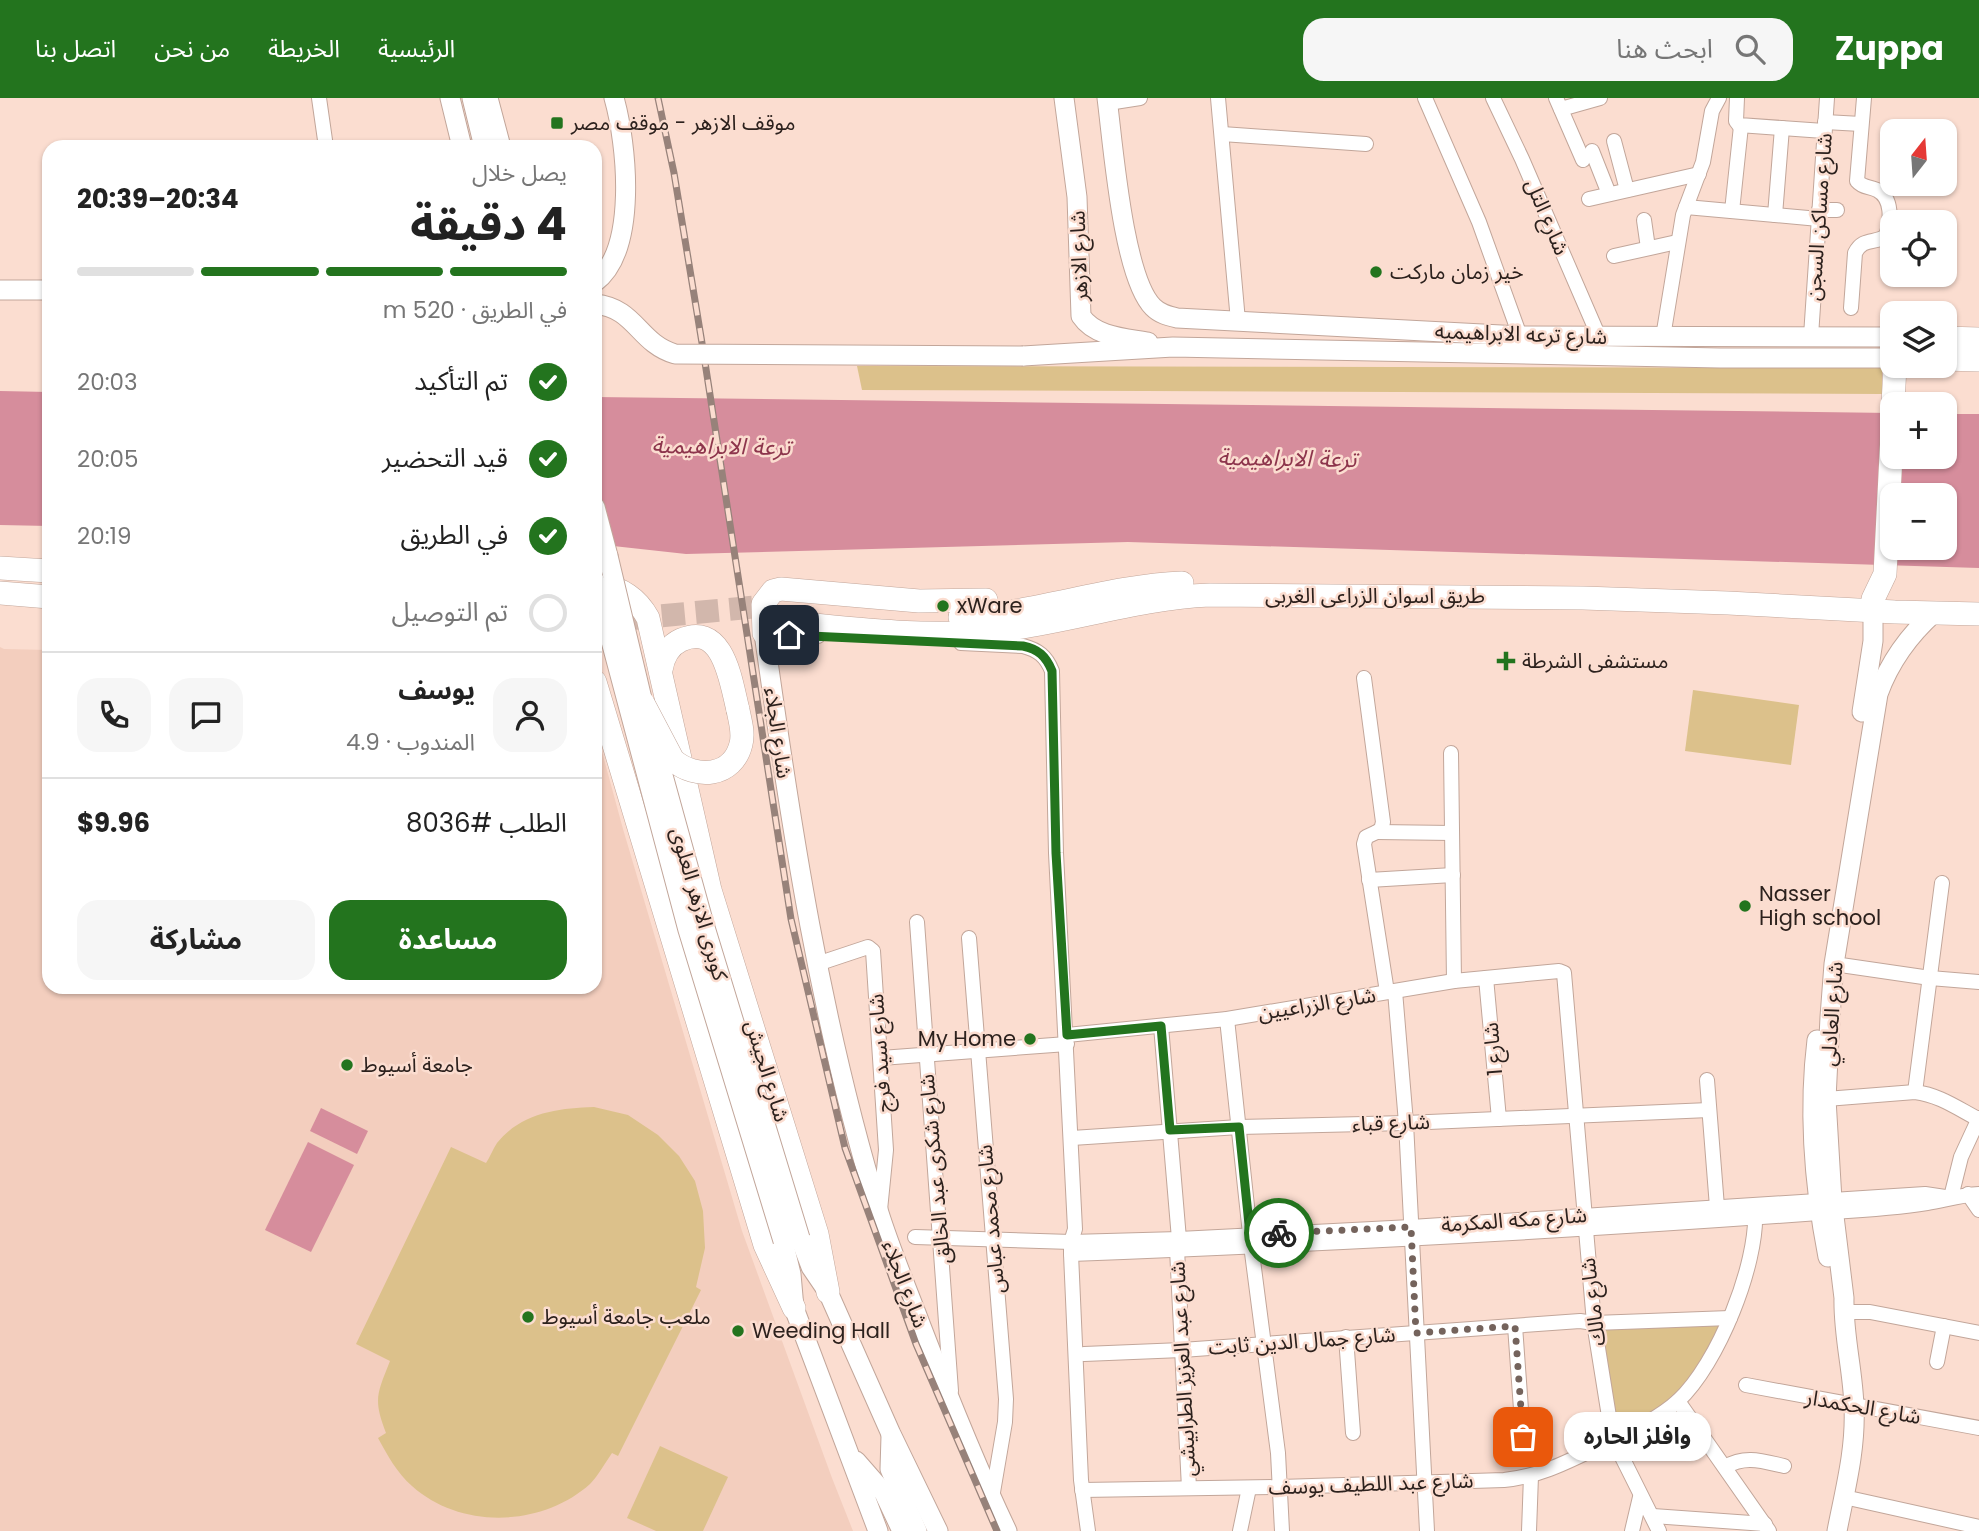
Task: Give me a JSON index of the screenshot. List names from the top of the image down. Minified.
{"streets":{"main road":["شارع الازهر","شارع ترعه الابراهيميه","طريق اسوان الزراعى الغربى","شارع الجلاء","كوبرى الازهر العلوى","شارع العادلي","شارع الجيش"],"street":["شارع التل","شارع مساكن السجن","شارع الزراعيين","شارع 1","شارع سيد فرج","شارع قباء","شارع شكرى عبد الخالق","شارع محمد عباس","شارع مكه المكرمة","شارع مالك","شارع جمال الدين ثابت","شارع عبد العزيز الطرابيشي","شارع الحكمدار","شارع عبد اللطيف يوسف"]},"crossings":[["شارع التل","شارع ترعه الابراهيميه"],["شارع مساكن السجن","شارع ترعه الابراهيميه"],["شارع الازهر","شارع ترعه الابراهيميه"],["طريق اسوان الزراعى الغربى","شارع الجلاء"],["طريق اسوان الزراعى الغربى","شارع العادلي"],["شارع الجلاء","شارع سيد فرج"],["شارع الجلاء","شارع شكرى عبد الخالق"],["شارع الجلاء","شارع محمد عباس"],["كوبرى الازهر العلوى","شارع الجيش"],["شارع الزراعيين","شارع 1"],["شارع الزراعيين","شارع سيد فرج"],["شارع الزراعيين","شارع شكرى عبد الخالق"],["شارع الزراعيين","شارع محمد عباس"],["شارع الزراعيين","شارع مالك"],["شارع الزراعيين","شارع عبد العزيز الطرابيشي"],["شارع العادلي","شارع مكه المكرمة"],["شارع العادلي","شارع الحكمدار"],["شارع 1","شارع قباء"],["شارع قباء","شارع مالك"],["شارع قباء","شارع عبد العزيز الطرابيشي"],["شارع شكرى عبد الخالق","شارع مكه المكرمة"],["شارع محمد عباس","شارع مكه المكرمة"],["شارع مكه المكرمة","شارع مالك"],["شارع مكه المكرمة","شارع عبد العزيز الطرابيشي"],["شارع مكه المكرمة","شارع عبد اللطيف يوسف"],["شارع مالك","شارع جمال الدين ثابت"],["شارع مالك","شارع عبد اللطيف يوسف"],["شارع جمال الدين ثابت","شارع عبد العزيز الطرابيشي"],["شارع جمال الدين ثابت","شارع عبد اللطيف يوسف"],["شارع عبد العزيز الطرابيشي","شارع عبد اللطيف يوسف"]],"water":["ترعة الابراهيمية"],"places":{"transit":["موقف الازهر - موقف مصر"],"other":["خير زمان ماركت","xWare","Nasser High school","My Home","جامعة أسيوط","ملعب جامعة أسيوط","Weeding Hall","وافلز الحاره"],"health":["مستشفى الشرطة"]},"north":"top","page":{"header":"Zuppa","search":"ابحث هنا","nav":["الرئيسية","الخريطة","من نحن","اتصل بنا"],"map_buttons":["+","−"],"heading":["4 دقيقة","يصل خلال","20:34–20:39"],"panel":["يوسف","المندوب · 4.9","الطلب #8036","$9.96"],"bar":"في الطريق · 520 m","list":[["تم التأكيد","20:03"],["قيد التحضير","20:05"],["في الطريق","20:19"],"تم التوصيل"],"buttons":["مساعدة","مشاركة"],"bubble":"وافلز الحاره"}}
